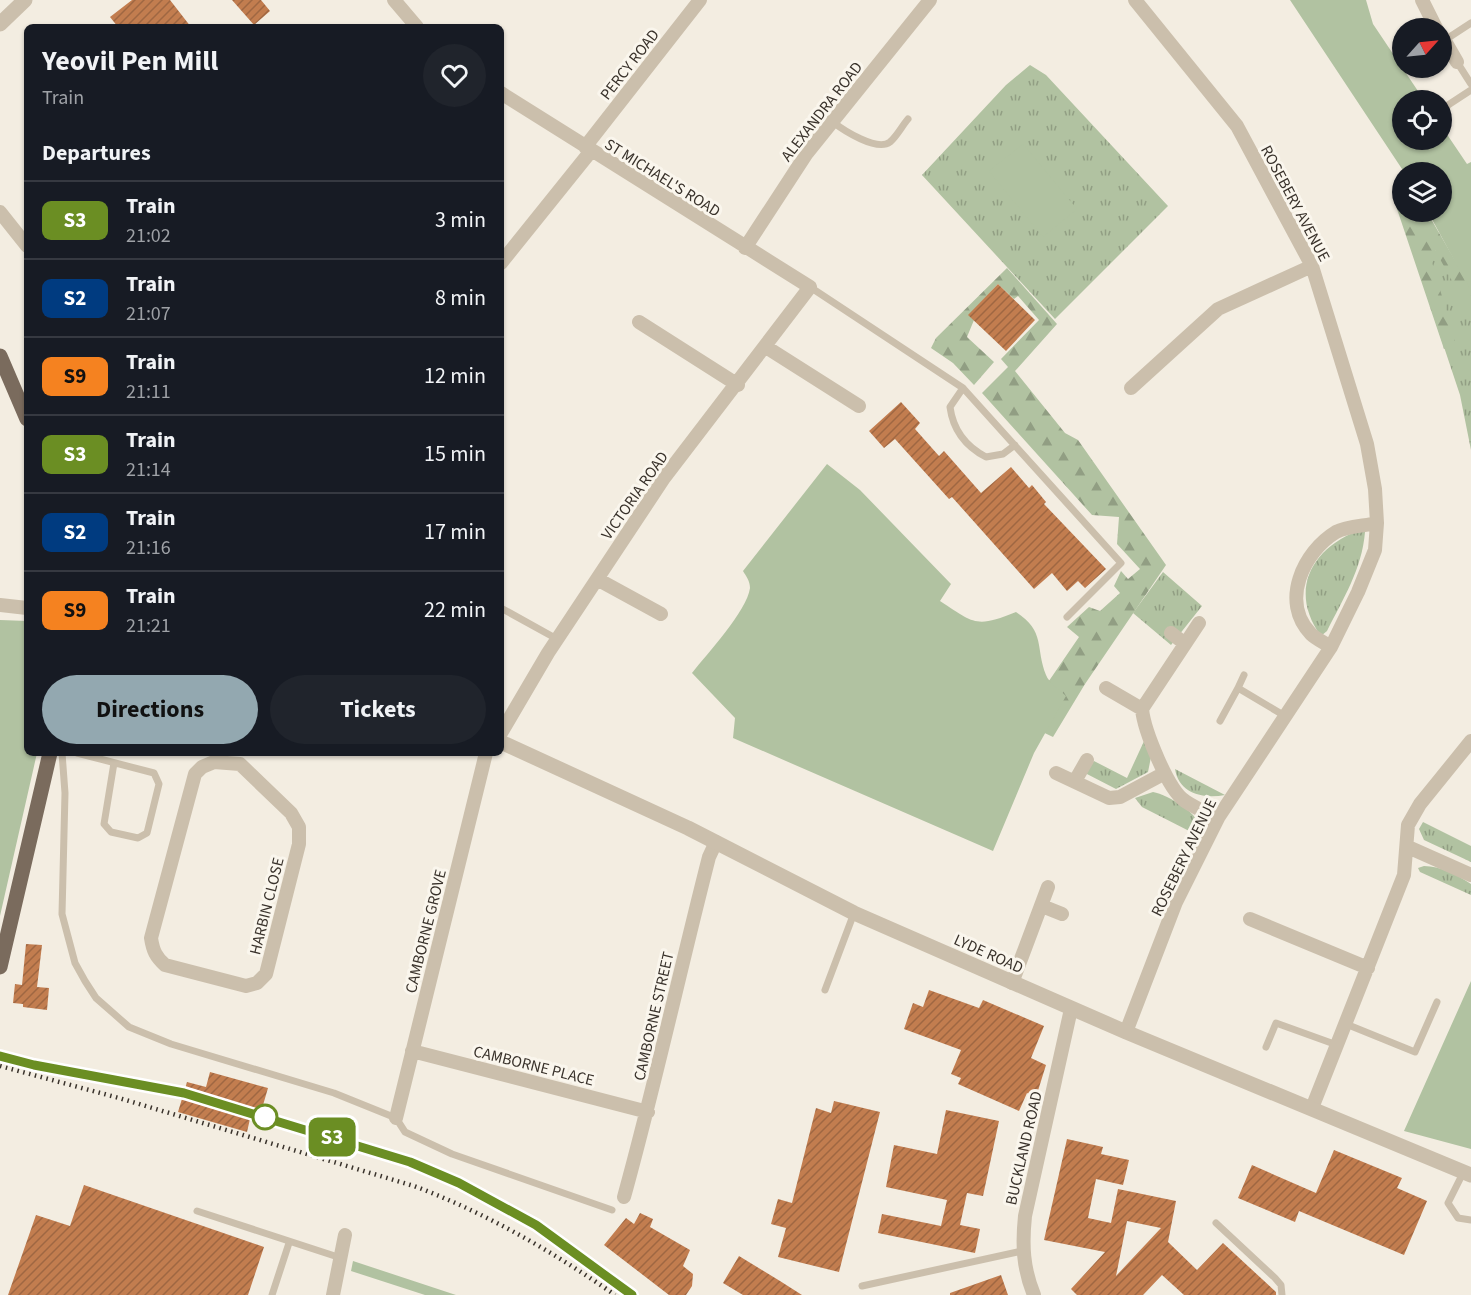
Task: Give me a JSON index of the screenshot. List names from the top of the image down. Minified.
{"streets":{"street":["PERCY ROAD","ALEXANDRA ROAD","ST MICHAEL'S ROAD","ROSEBERY AVENUE","VICTORIA ROAD","HARBIN CLOSE","CAMBORNE GROVE","LYDE ROAD","CAMBORNE STREET","CAMBORNE PLACE","BUCKLAND ROAD"]},"crossings":[["PERCY ROAD","ST MICHAEL'S ROAD"],["ALEXANDRA ROAD","ST MICHAEL'S ROAD"],["ST MICHAEL'S ROAD","VICTORIA ROAD"],["ROSEBERY AVENUE","LYDE ROAD"],["CAMBORNE GROVE","CAMBORNE PLACE"],["LYDE ROAD","CAMBORNE STREET"],["LYDE ROAD","BUCKLAND ROAD"],["CAMBORNE STREET","CAMBORNE PLACE"]],"north":"top right","page":{"on_map":"S3","heading":[["Yeovil Pen Mill","Train"],"Departures"],"list":[{"mark":"S3","name":"Train","note":"21:02","value":"3 min"},{"mark":"S2","name":"Train","note":"21:07","value":"8 min"},{"mark":"S9","name":"Train","note":"21:11","value":"12 min"},{"mark":"S3","name":"Train","note":"21:14","value":"15 min"},{"mark":"S2","name":"Train","note":"21:16","value":"17 min"},{"mark":"S9","name":"Train","note":"21:21","value":"22 min"}],"buttons":["Directions","Tickets"]}}
